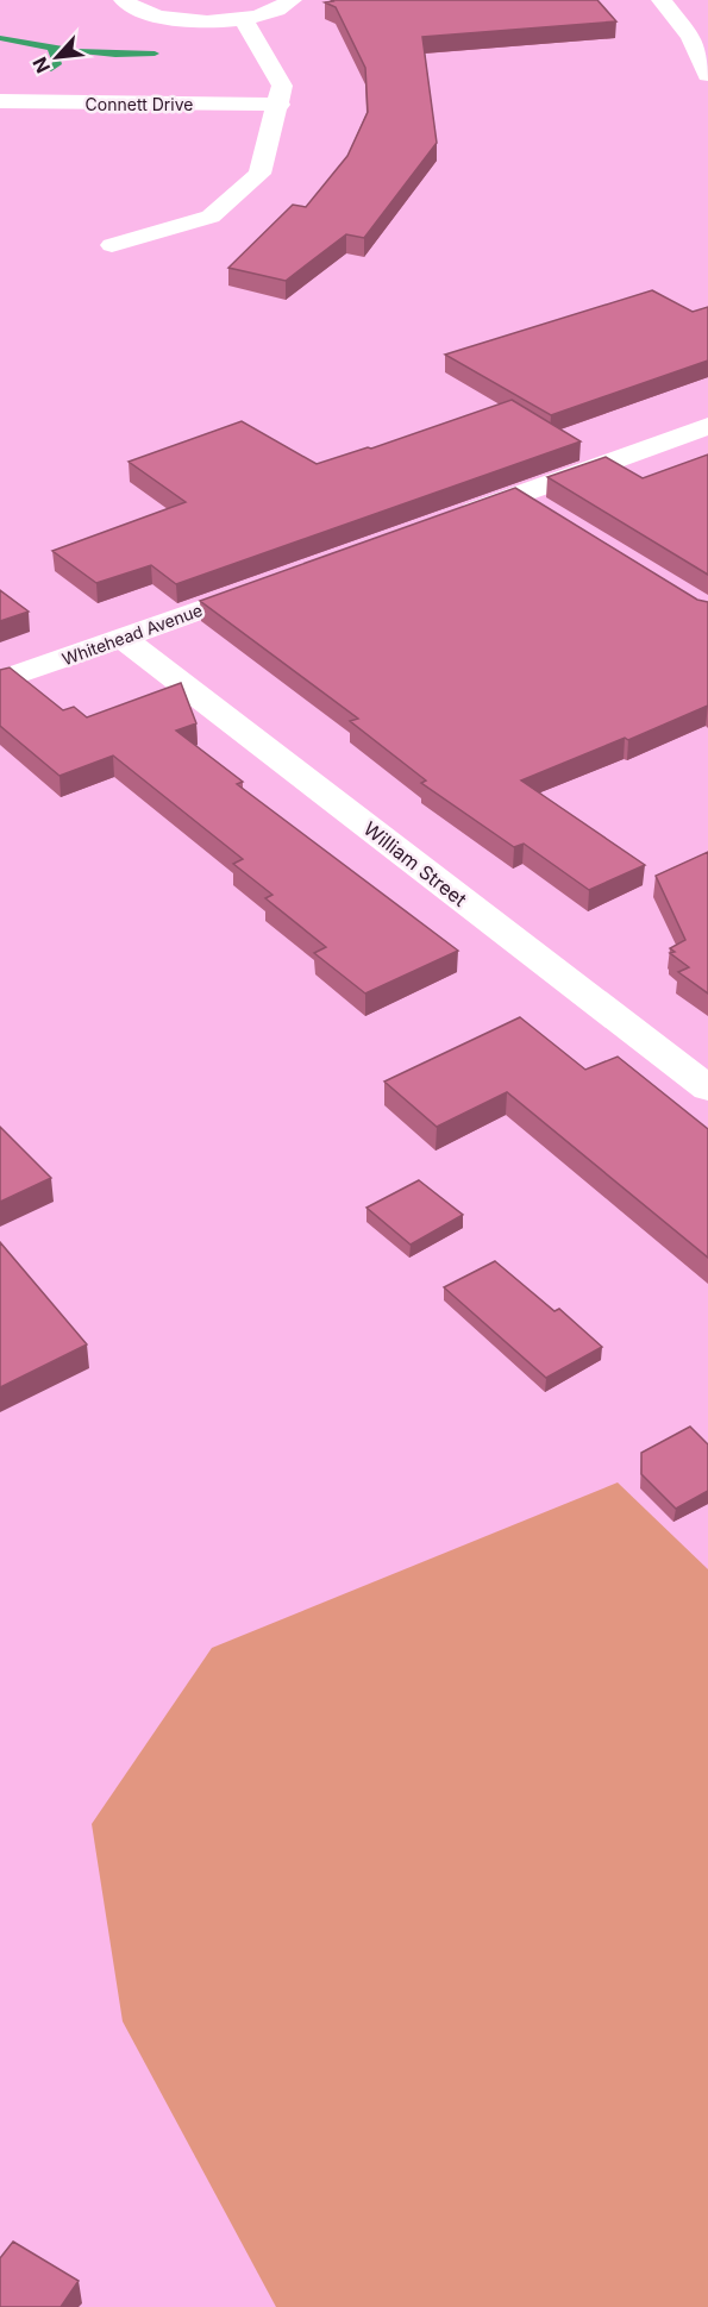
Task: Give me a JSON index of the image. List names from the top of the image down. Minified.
{"streets":{"street":["Connett Drive","Whitehead Avenue","William Street"]},"crossings":[["Whitehead Avenue","William Street"]],"north":"bottom left"}
